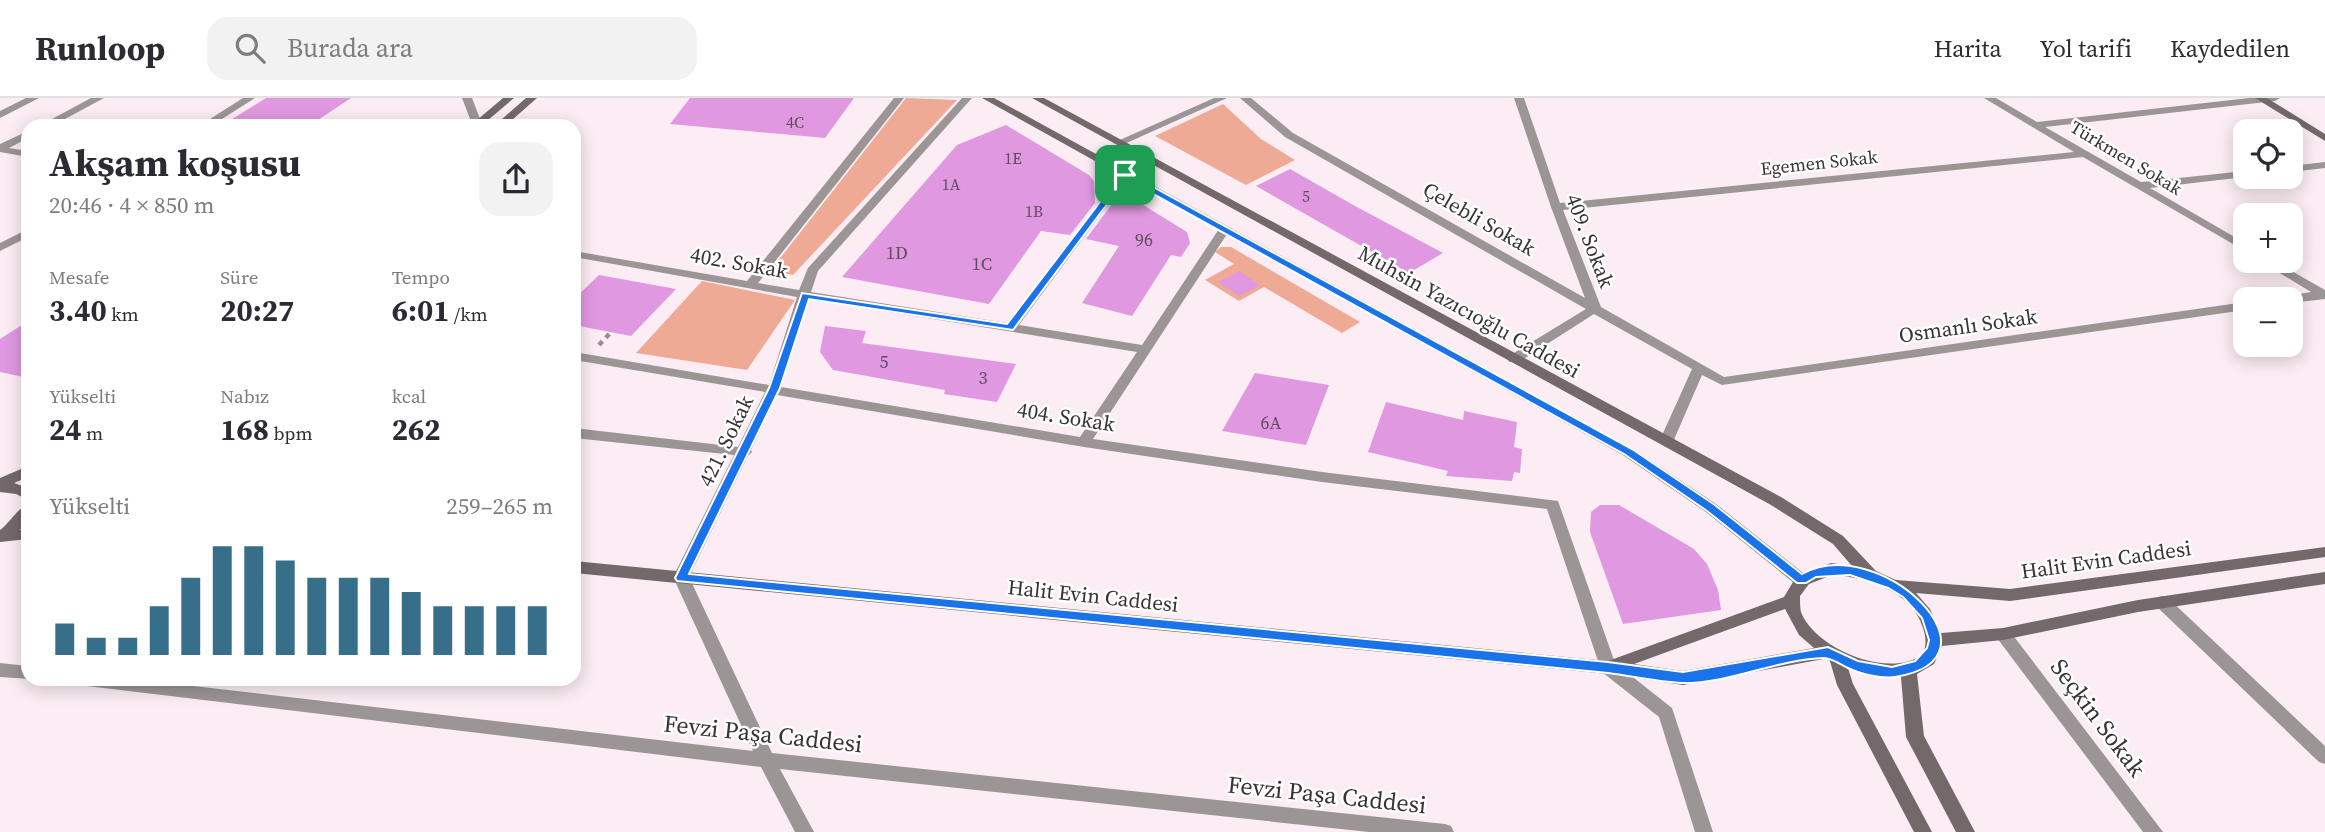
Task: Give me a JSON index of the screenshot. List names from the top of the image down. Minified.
{"streets":{"main road":["Muhsin Yazıcıoğlu Caddesi","Halit Evin Caddesi"],"street":["Türkmen Sokak","Egemen Sokak","Çelebli Sokak","409. Sokak","402. Sokak","Osmanlı Sokak","404. Sokak","421. Sokak","Seçkin Sokak","Fevzi Paşa Caddesi"]},"crossings":[["Türkmen Sokak","Egemen Sokak"],["Egemen Sokak","409. Sokak"],["Çelebli Sokak","409. Sokak"],["Çelebli Sokak","Osmanlı Sokak"],["409. Sokak","Muhsin Yazıcıoğlu Caddesi"],["402. Sokak","421. Sokak"],["Muhsin Yazıcıoğlu Caddesi","Halit Evin Caddesi"],["404. Sokak","421. Sokak"],["404. Sokak","Halit Evin Caddesi"],["421. Sokak","Halit Evin Caddesi"]],"house_numbers":["4C","1E","1A","5","1B","96","1D","1C","5","3","6A"],"page":{"header":"Runloop","search":"Burada ara","nav":["Harita","Yol tarifi","Kaydedilen"],"map_buttons":["+","−"],"heading":["Akşam koşusu","20:46 · 4 × 850 m"],"stats":[["Mesafe","3.40 km"],["Süre","20:27"],["Tempo","6:01 /km"],["Yükselti","24 m"],["Nabız","168 bpm"],["kcal","262"]],"chart":["Yükselti","259–265 m"]}}
